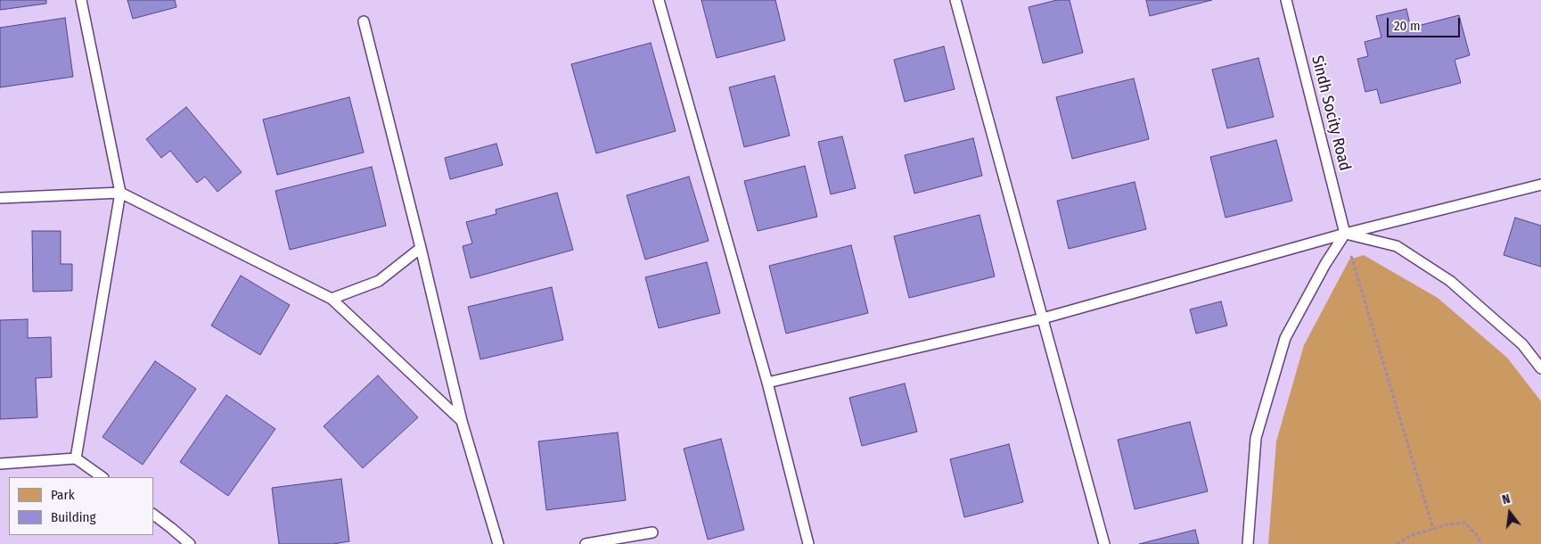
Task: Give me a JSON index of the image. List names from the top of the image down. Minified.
{"streets":{"lane":["Sindh Socity Road"]},"legend":["Park","Building"],"scale_bar":"20 m","north":"top"}
